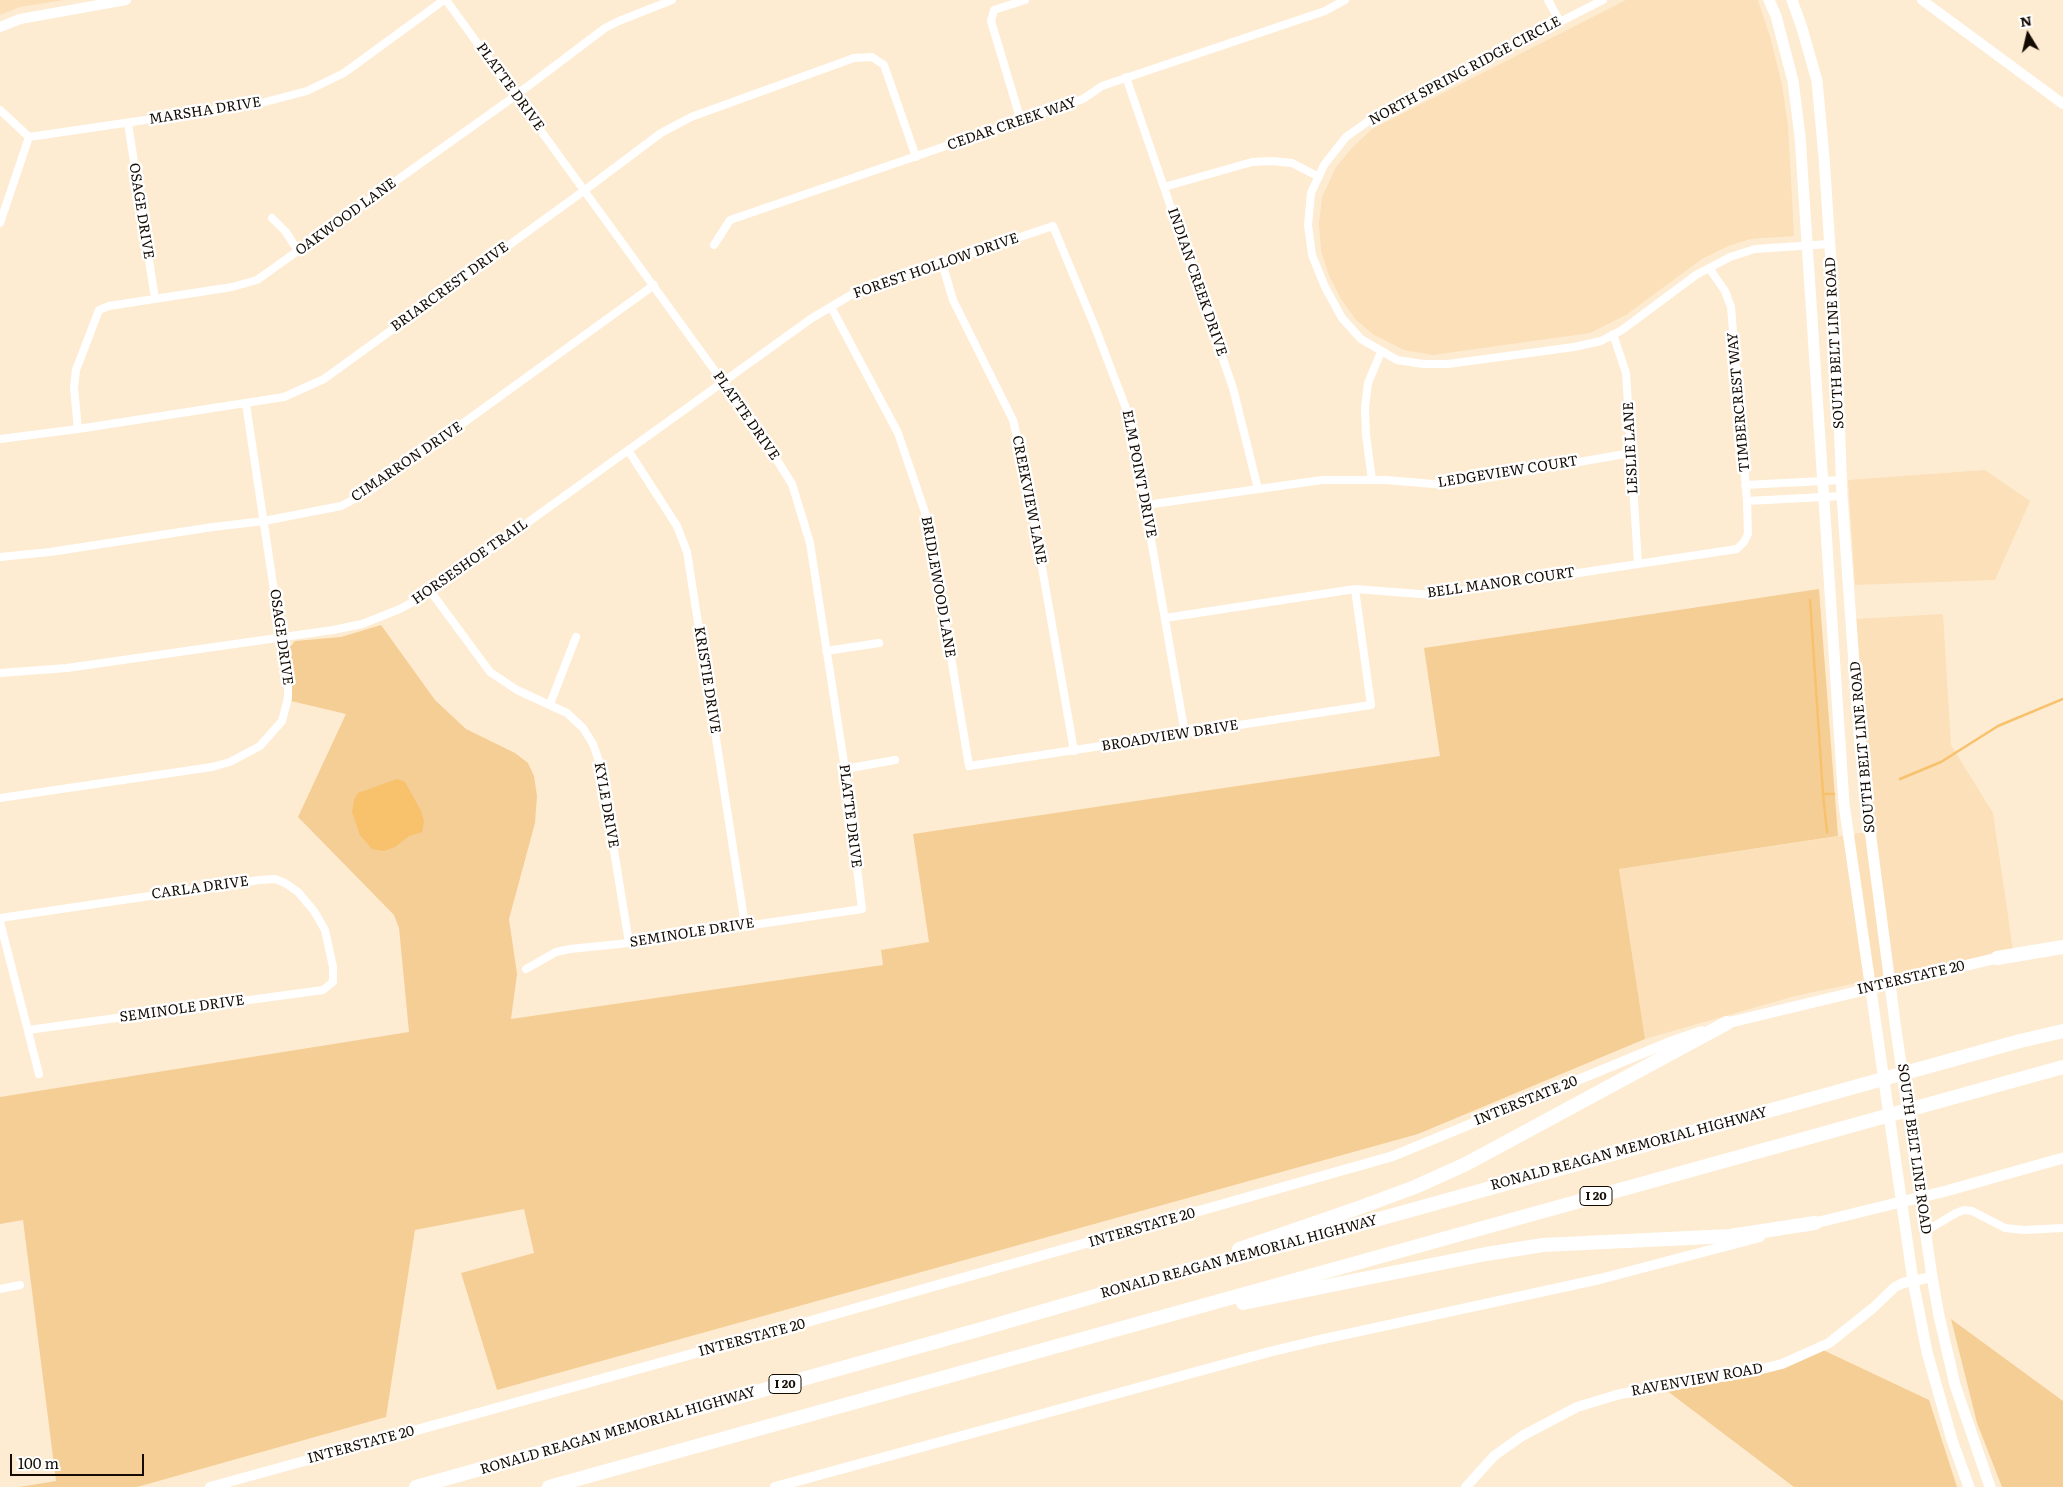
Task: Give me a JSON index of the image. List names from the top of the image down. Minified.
{"streets":{"highway":["RONALD REAGAN MEMORIAL HIGHWAY","I 20"],"main road":["SOUTH BELT LINE ROAD","INTERSTATE 20","RAVENVIEW ROAD"],"street":["NORTH SPRING RIDGE CIRCLE","PLATTE DRIVE","MARSHA DRIVE","CEDAR CREEK WAY","OSAGE DRIVE","OAKWOOD LANE","FOREST HOLLOW DRIVE","INDIAN CREEK DRIVE","BRIARCREST DRIVE","TIMBERCREST WAY","LESLIE LANE","CIMARRON DRIVE","LEDGEVIEW COURT","ELM POINT DRIVE","CREEKVIEW LANE","HORSESHOE TRAIL","BELL MANOR COURT","BRIDLEWOOD LANE","KRISTIE DRIVE","BROADVIEW DRIVE","KYLE DRIVE","CARLA DRIVE","SEMINOLE DRIVE"]},"crossings":[["NORTH SPRING RIDGE CIRCLE","SOUTH BELT LINE ROAD"],["NORTH SPRING RIDGE CIRCLE","TIMBERCREST WAY"],["NORTH SPRING RIDGE CIRCLE","LESLIE LANE"],["PLATTE DRIVE","MARSHA DRIVE"],["PLATTE DRIVE","OAKWOOD LANE"],["PLATTE DRIVE","FOREST HOLLOW DRIVE"],["PLATTE DRIVE","BRIARCREST DRIVE"],["PLATTE DRIVE","CIMARRON DRIVE"],["PLATTE DRIVE","HORSESHOE TRAIL"],["PLATTE DRIVE","SEMINOLE DRIVE"],["MARSHA DRIVE","OSAGE DRIVE"],["CEDAR CREEK WAY","INDIAN CREEK DRIVE"],["CEDAR CREEK WAY","BRIARCREST DRIVE"],["OSAGE DRIVE","OAKWOOD LANE"],["OSAGE DRIVE","BRIARCREST DRIVE"],["OSAGE DRIVE","CIMARRON DRIVE"],["OSAGE DRIVE","HORSESHOE TRAIL"],["OAKWOOD LANE","BRIARCREST DRIVE"],["FOREST HOLLOW DRIVE","ELM POINT DRIVE"],["FOREST HOLLOW DRIVE","CREEKVIEW LANE"],["FOREST HOLLOW DRIVE","HORSESHOE TRAIL"],["FOREST HOLLOW DRIVE","BRIDLEWOOD LANE"],["INDIAN CREEK DRIVE","LEDGEVIEW COURT"],["SOUTH BELT LINE ROAD","INTERSTATE 20"],["SOUTH BELT LINE ROAD","RAVENVIEW ROAD"],["TIMBERCREST WAY","BELL MANOR COURT"],["LESLIE LANE","LEDGEVIEW COURT"],["LESLIE LANE","BELL MANOR COURT"],["LEDGEVIEW COURT","ELM POINT DRIVE"],["ELM POINT DRIVE","BELL MANOR COURT"],["ELM POINT DRIVE","BROADVIEW DRIVE"],["CREEKVIEW LANE","BROADVIEW DRIVE"],["HORSESHOE TRAIL","KRISTIE DRIVE"],["HORSESHOE TRAIL","KYLE DRIVE"],["BELL MANOR COURT","BROADVIEW DRIVE"],["BRIDLEWOOD LANE","BROADVIEW DRIVE"],["KRISTIE DRIVE","SEMINOLE DRIVE"],["KYLE DRIVE","SEMINOLE DRIVE"],["CARLA DRIVE","SEMINOLE DRIVE"]],"scale_bar":"100 m","north":"top"}
